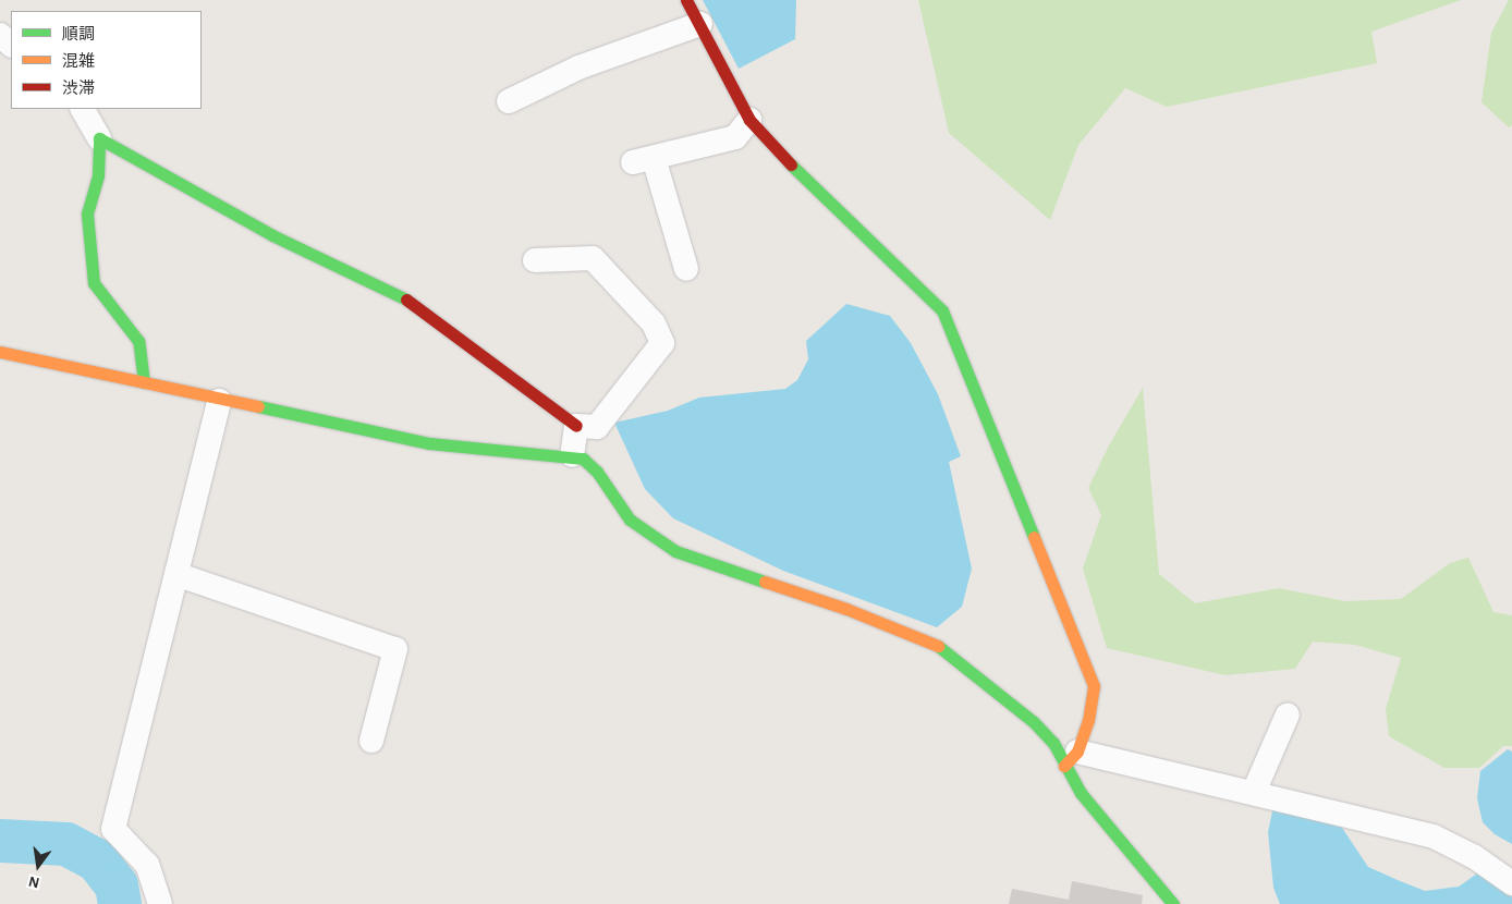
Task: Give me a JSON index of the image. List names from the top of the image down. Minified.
{"legend":["順調","混雑","渋滞"],"north":"bottom"}
